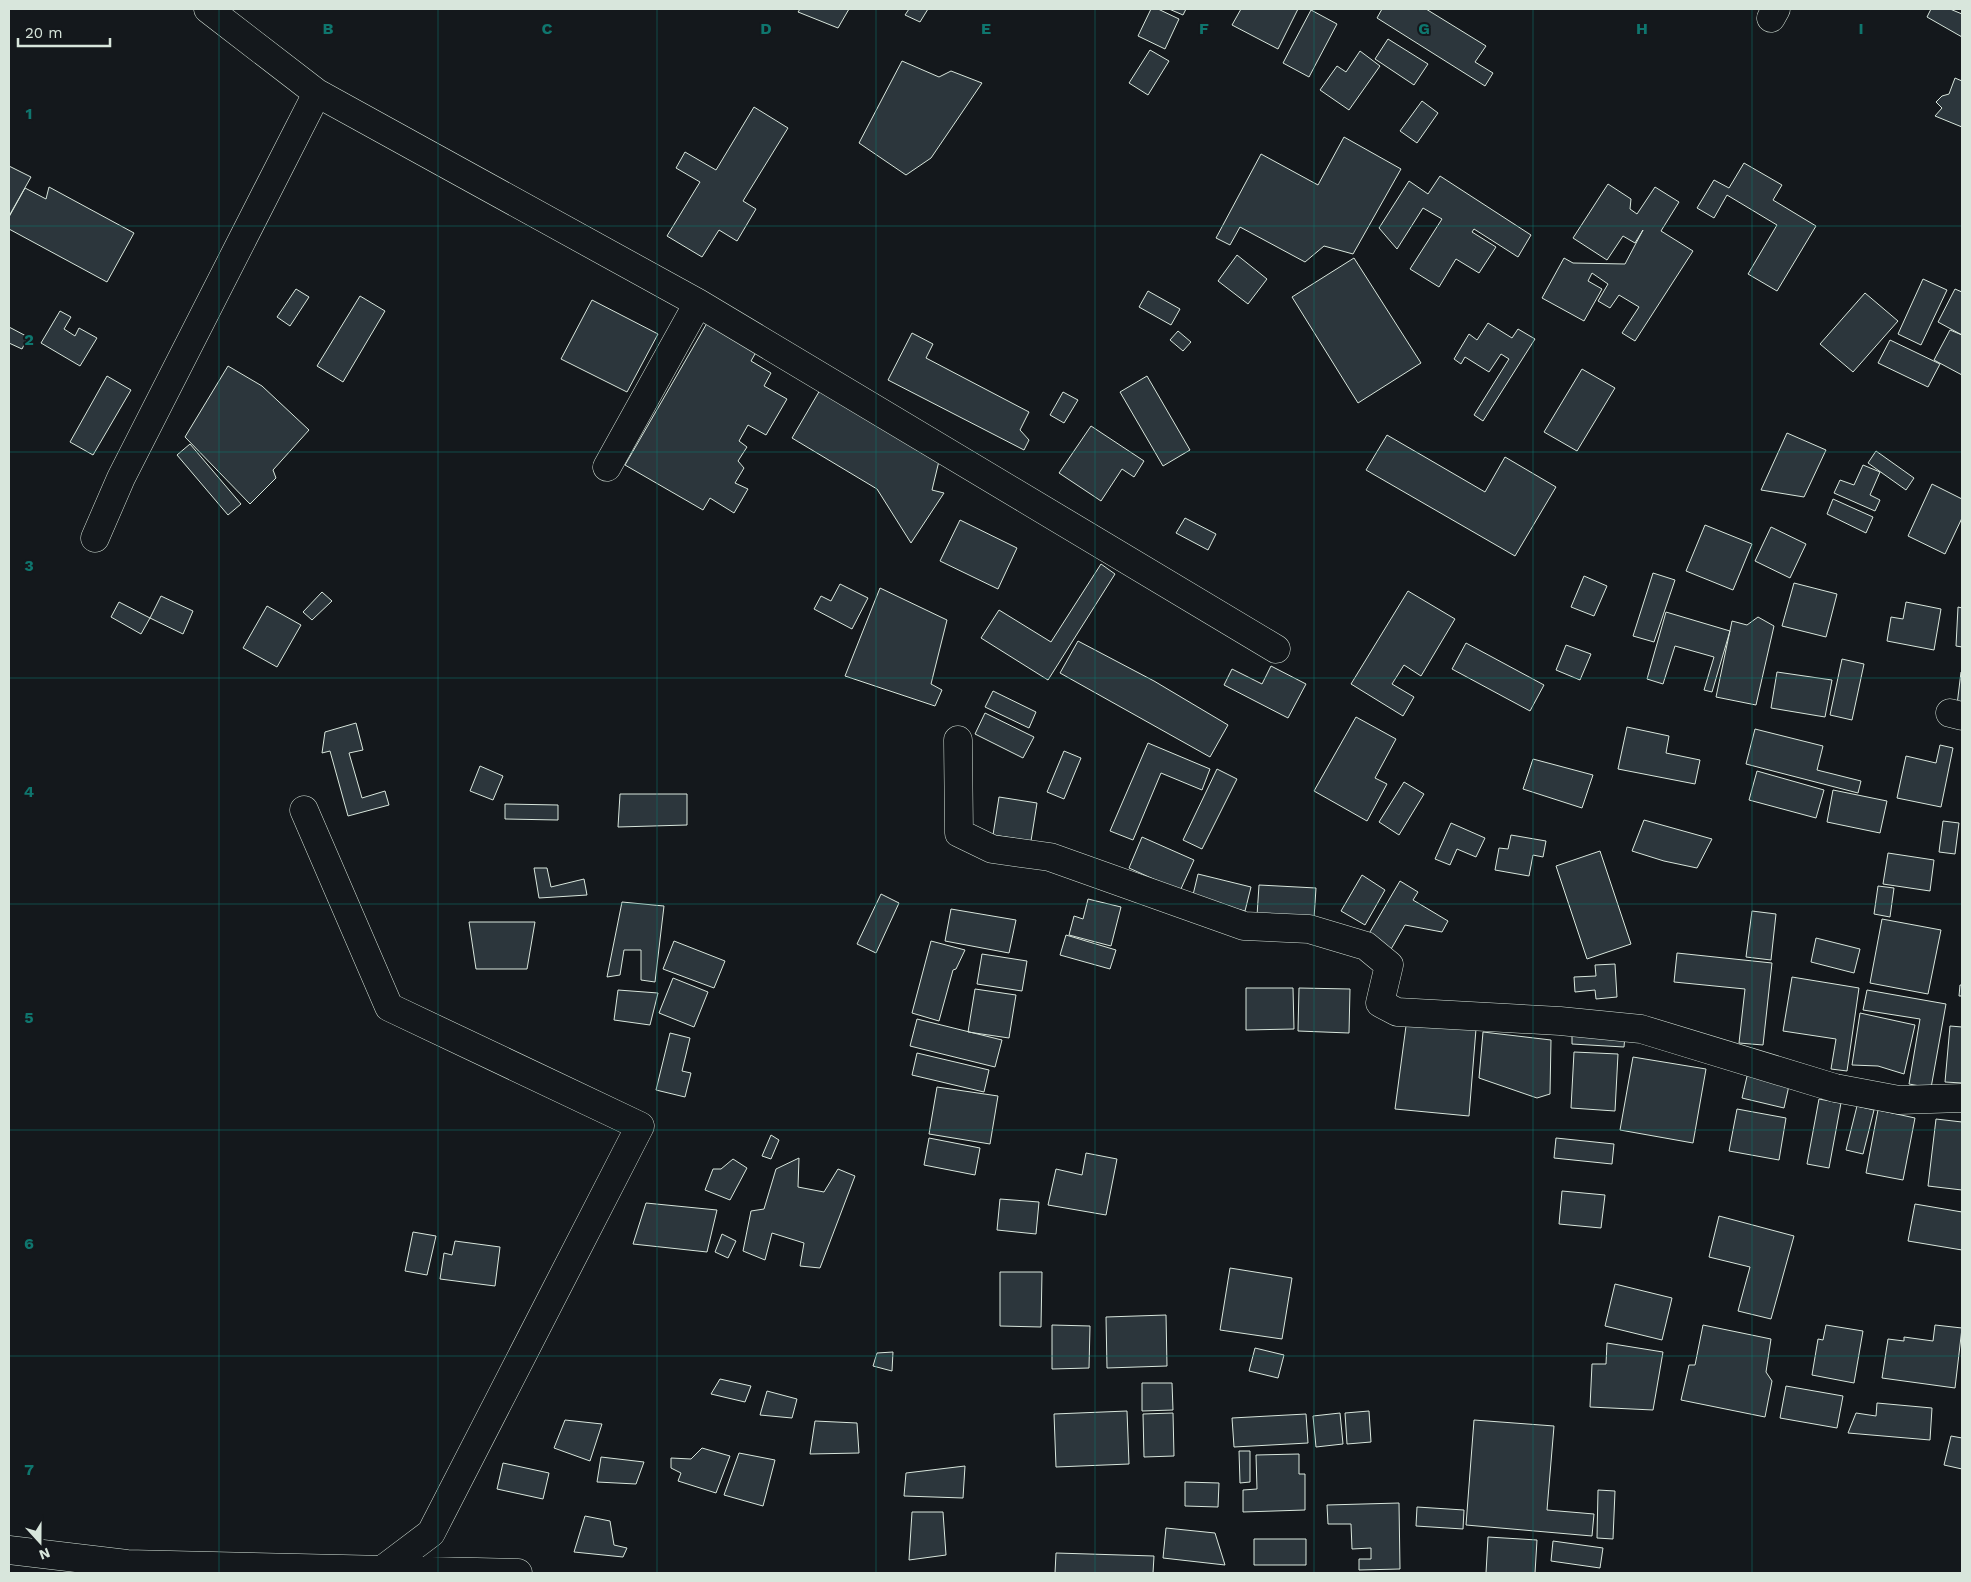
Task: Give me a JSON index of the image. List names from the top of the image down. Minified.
{"scale_bar":"20 m","north":"bottom","grid":{"columns":["B","C","D","E","F","G","H","I"],"rows":["1","2","3","4","5","6","7"]}}
